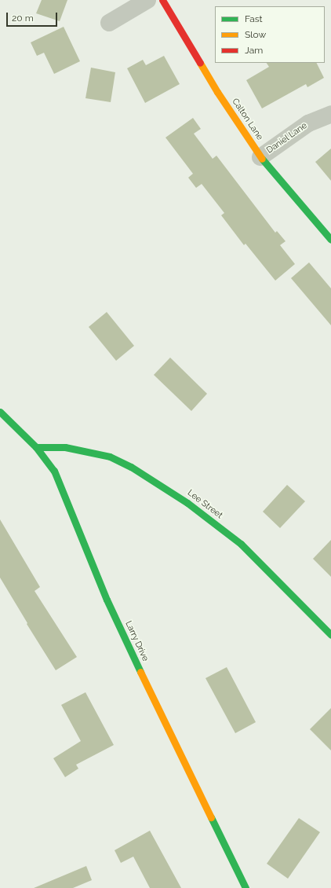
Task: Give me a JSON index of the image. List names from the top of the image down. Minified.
{"streets":{"street":["Calton Lane","Daniel Lane","Lee Street","Larry Drive"]},"crossings":[["Calton Lane","Daniel Lane"],["Lee Street","Larry Drive"]],"legend":["Fast","Slow","Jam"],"scale_bar":"20 m"}
